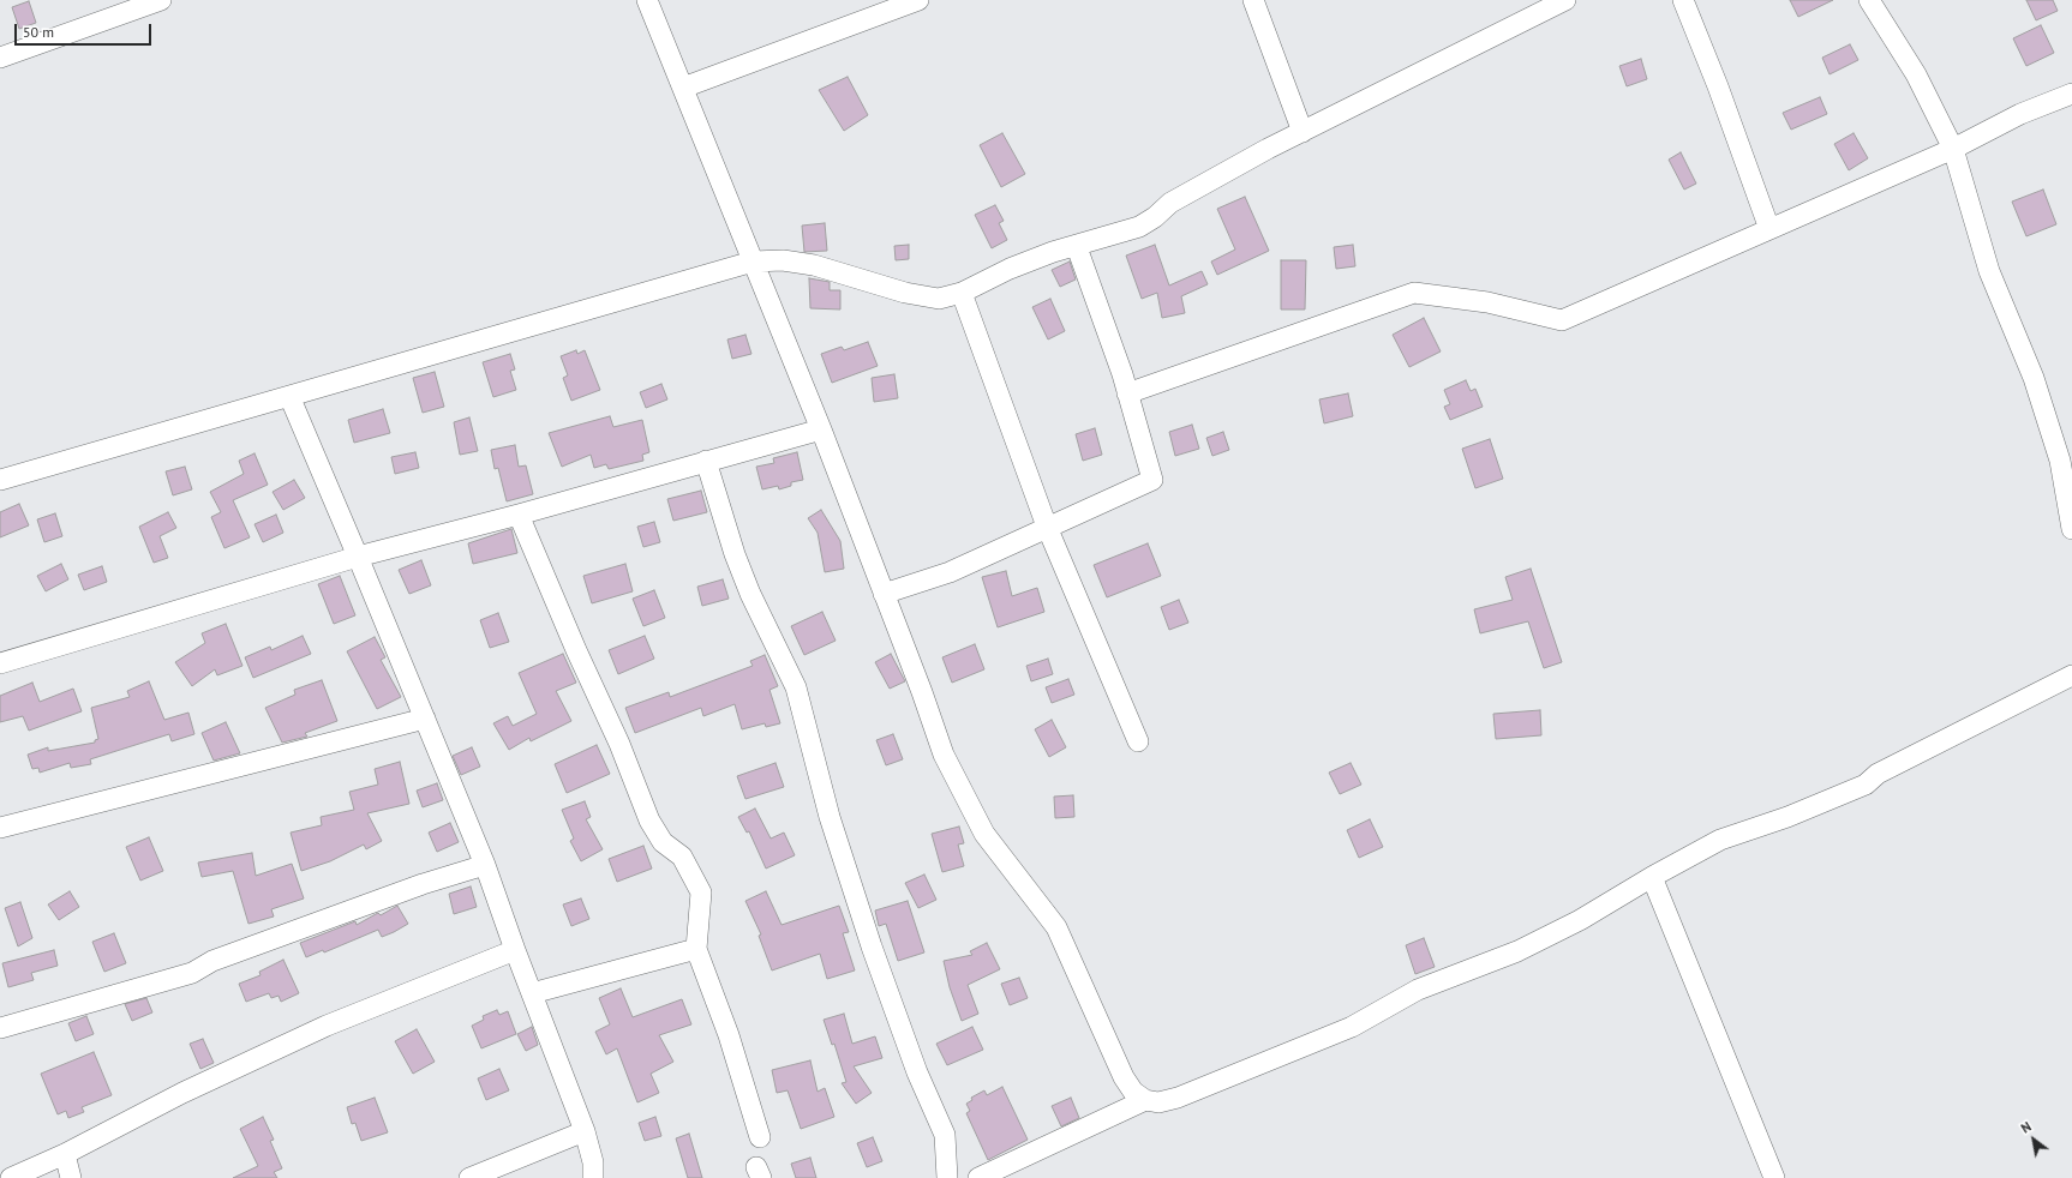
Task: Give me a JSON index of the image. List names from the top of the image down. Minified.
{"scale_bar":"50 m","north":"top left"}
